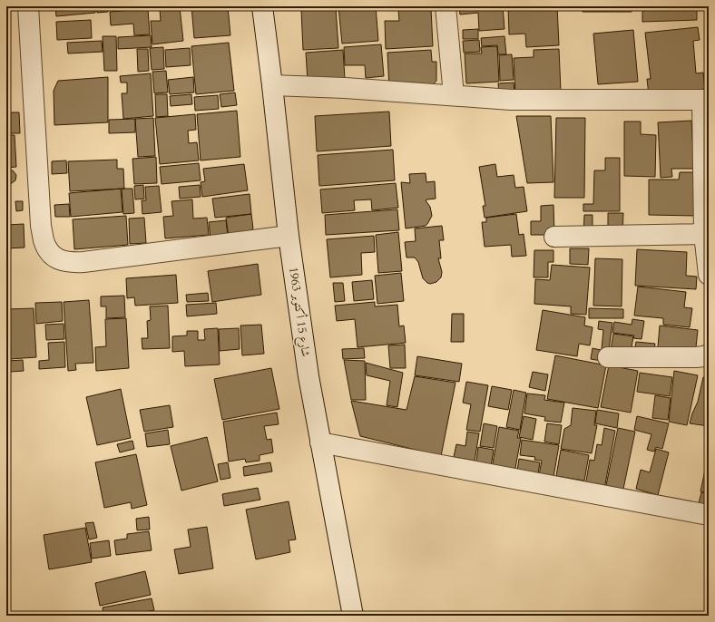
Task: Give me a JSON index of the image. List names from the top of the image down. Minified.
{"streets":{"street":["شارع 15 أكتوبر 1963"]}}
